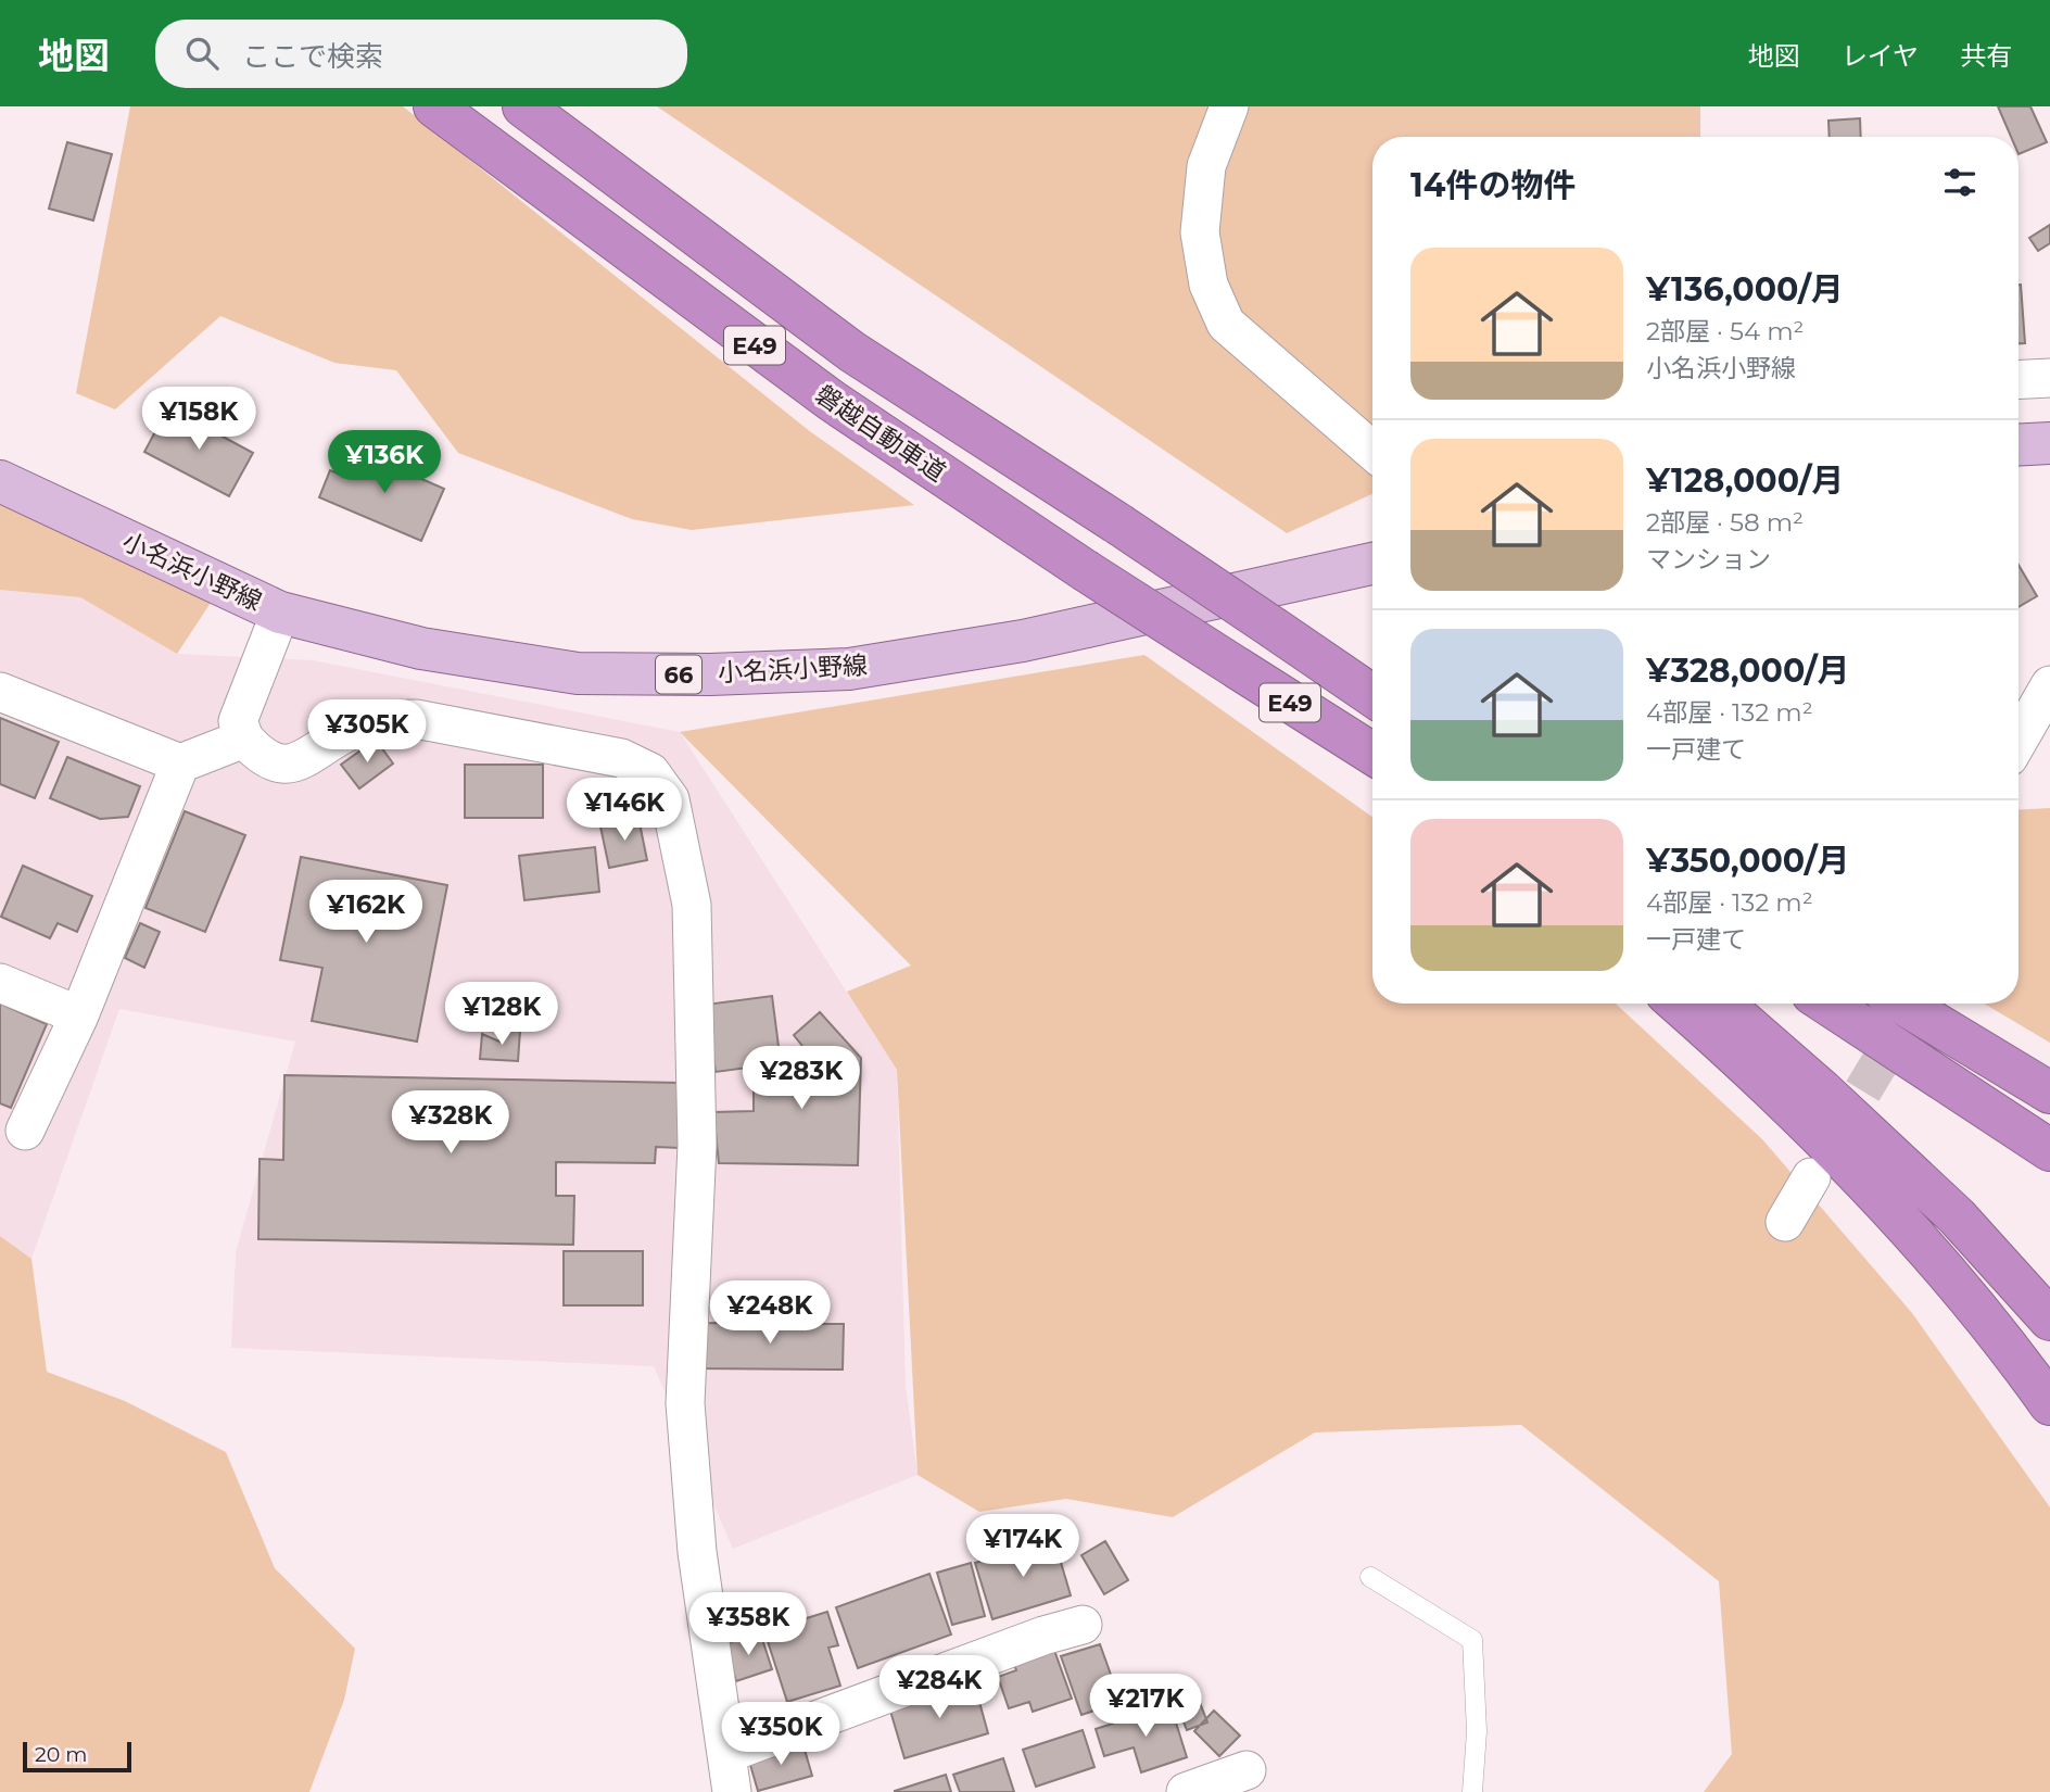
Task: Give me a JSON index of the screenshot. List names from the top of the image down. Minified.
{"streets":{"highway":["E49","磐越自動車道"],"main road":["小名浜小野線","66"]},"scale_bar":"20 m","page":{"header":"地図","search":"ここで検索","nav":["地図","レイヤ","共有"],"heading":"14件の物件","list":[{"name":"¥136,000/月","note":"2部屋 · 54 m² · 小名浜小野線"},{"name":"¥128,000/月","note":"2部屋 · 58 m² · マンション"},{"name":"¥328,000/月","note":"4部屋 · 132 m² · 一戸建て"},{"name":"¥350,000/月","note":"4部屋 · 132 m² · 一戸建て"}],"price":["¥158K","¥136K","¥305K","¥146K","¥162K","¥128K","¥283K","¥328K","¥248K","¥174K","¥358K","¥284K","¥217K","¥350K"],"scale":"20 m"}}
